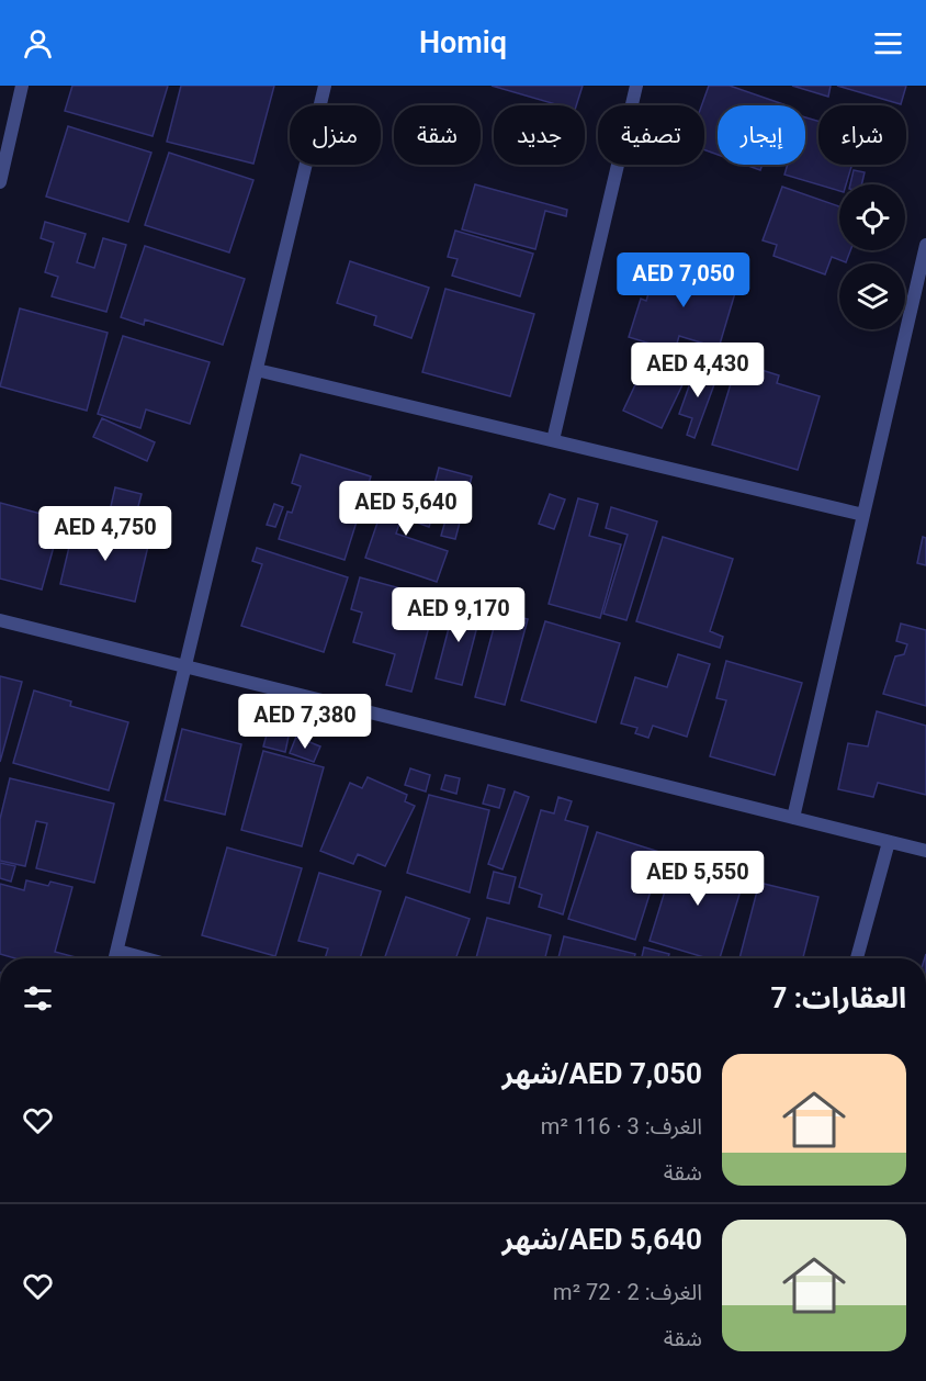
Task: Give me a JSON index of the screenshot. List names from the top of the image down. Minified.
{"page":{"header":"Homiq","chip":["شراء","إيجار","تصفية","جديد","شقة","منزل"],"price":["AED 7,050","AED 4,430","AED 5,640","AED 4,750","AED 9,170","AED 7,380","AED 5,550"],"heading":"العقارات: 7","list":[{"name":"AED 7,050/شهر","note":"الغرف: 3 · 116 m² · شقة"},{"name":"AED 5,640/شهر","note":"الغرف: 2 · 72 m² · شقة"}]}}
